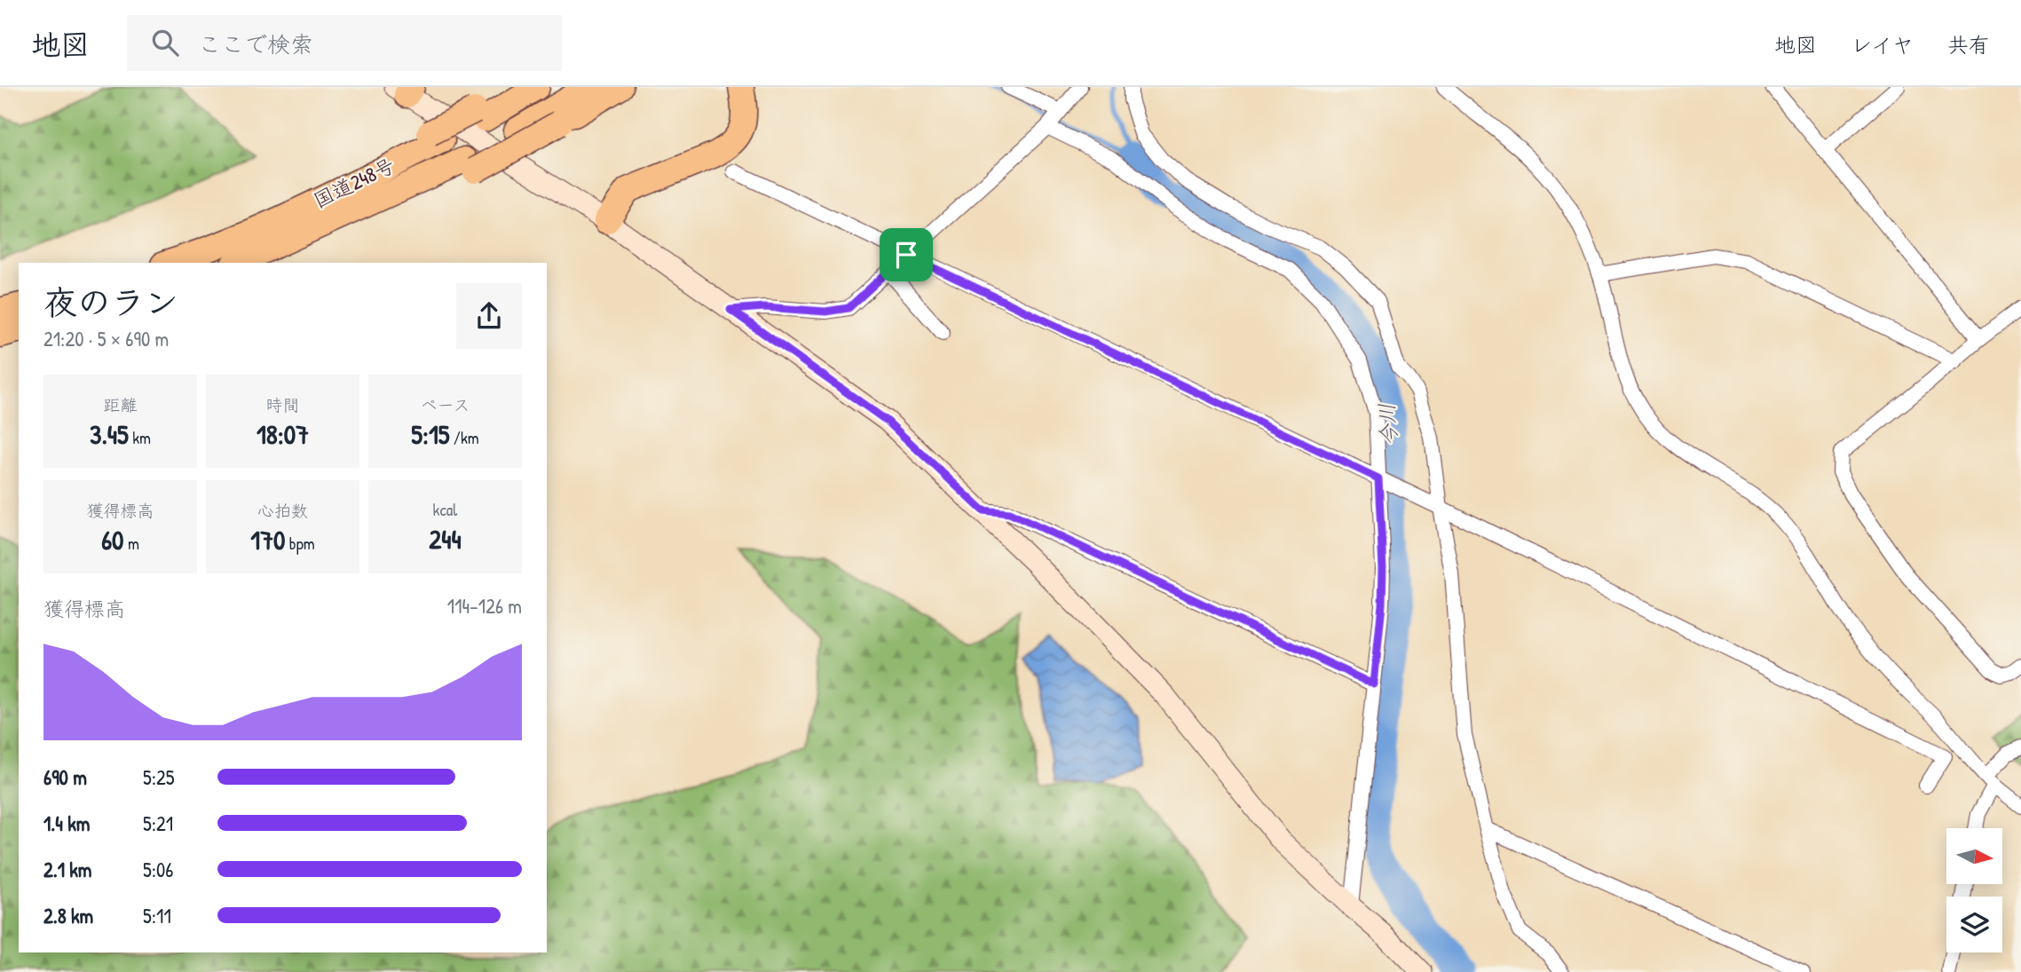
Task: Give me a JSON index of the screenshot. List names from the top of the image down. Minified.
{"streets":{"highway":["国道248号"]},"water":["今川"],"north":"right","page":{"header":"地図","search":"ここで検索","nav":["地図","レイヤ","共有"],"heading":["夜のラン","21:20 · 5 × 690 m"],"stats":[["距離","3.45 km"],["時間","18:07"],["ペース","5:15 /km"],["獲得標高","60 m"],["心拍数","170 bpm"],["kcal","244"]],"chart":["獲得標高","114–126 m"],"list":[{"name":"690 m","note":"5:25"},{"name":"1.4 km","note":"5:21"},{"name":"2.1 km","note":"5:06"},{"name":"2.8 km","note":"5:11"}]}}
